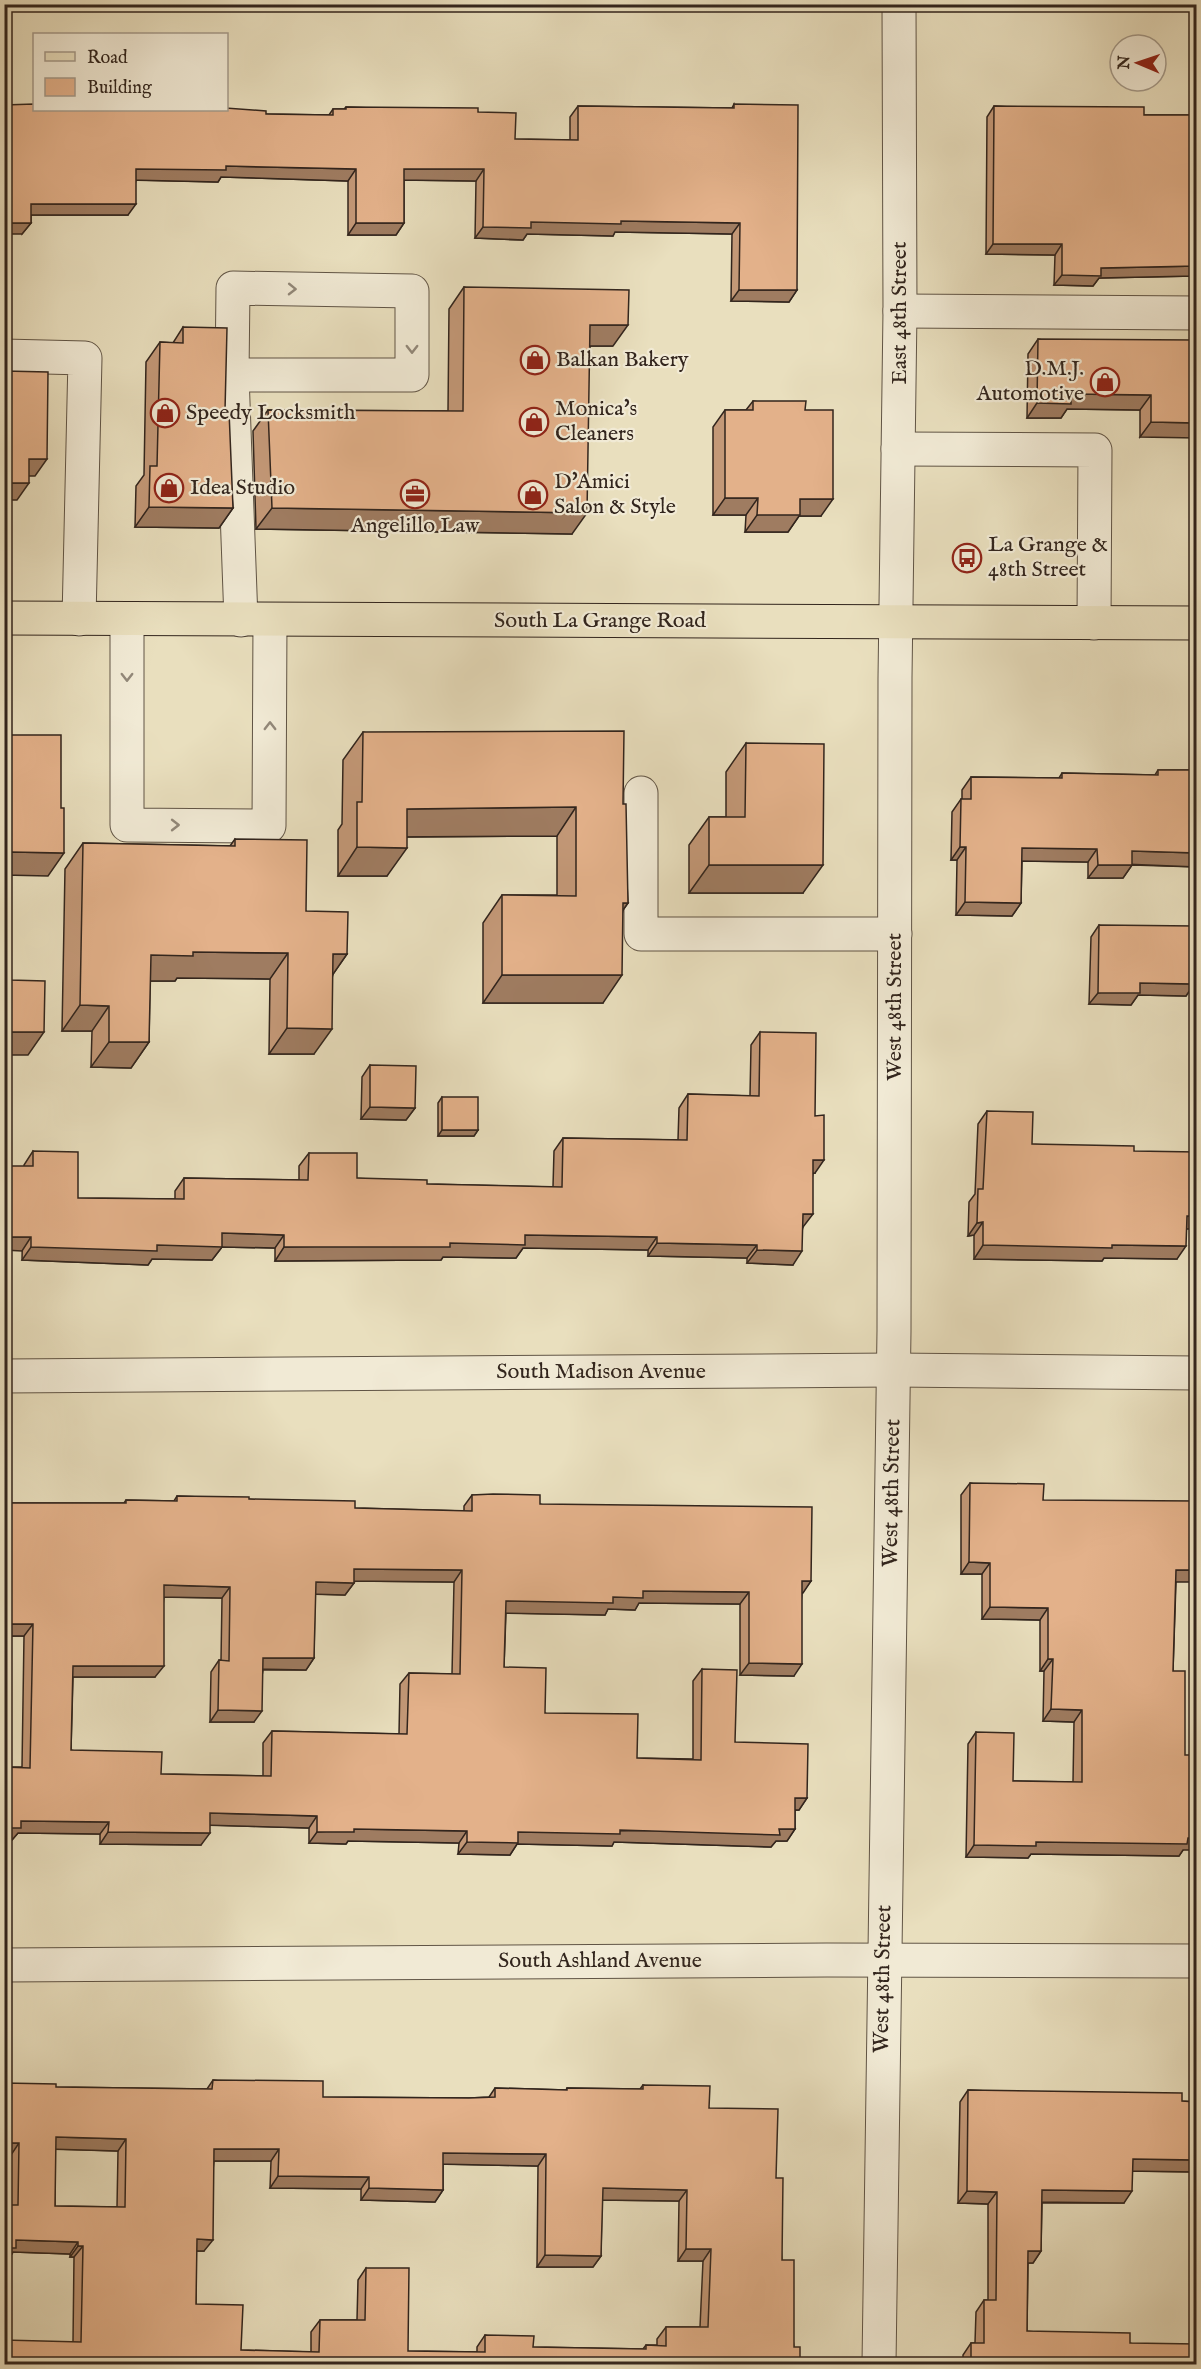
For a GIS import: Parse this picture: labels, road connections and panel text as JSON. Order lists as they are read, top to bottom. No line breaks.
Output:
{"streets":{"main road":["South La Grange Road"],"street":["East 48th Street","West 48th Street","South Madison Avenue","South Ashland Avenue"]},"crossings":[["East 48th Street","South La Grange Road"],["East 48th Street","West 48th Street"],["South La Grange Road","West 48th Street"],["West 48th Street","South Madison Avenue"],["West 48th Street","South Ashland Avenue"]],"places":{"shop":["Balkan Bakery","D.M.J. Automotive","Speedy Locksmith","Monica's Cleaners","Idea Studio","D'Amici Salon & Style"],"office":["Angelillo Law"],"bus stop":["La Grange & 48th Street"]},"legend":["Road","Building"],"north":"left"}
